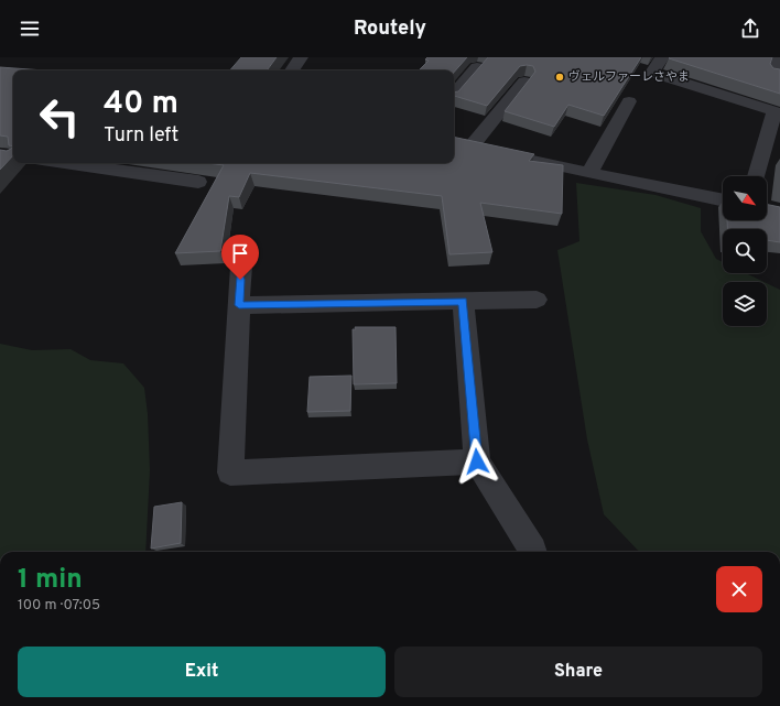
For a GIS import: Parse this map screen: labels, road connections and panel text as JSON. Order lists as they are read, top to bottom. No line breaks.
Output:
{"places":["ヴェルファーレさやま"],"north":"bottom right","page":{"header":"Routely","turn":["40 m","Turn left"],"heading":["1 min","100 m · 07:05"],"buttons":["Exit","Share"]}}
